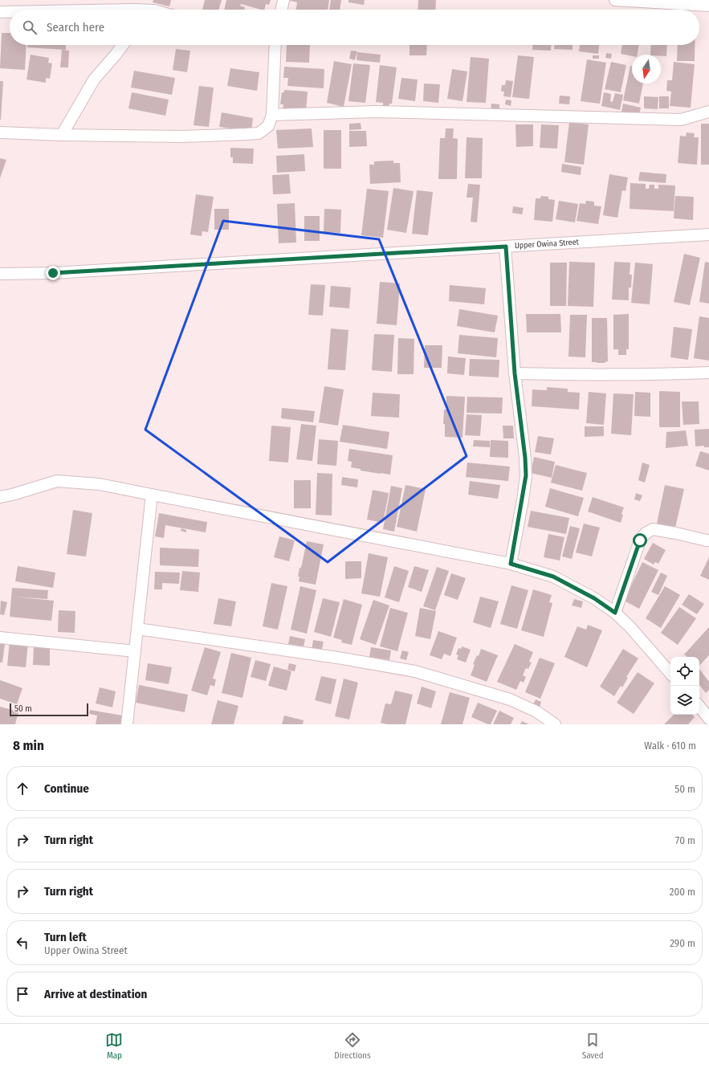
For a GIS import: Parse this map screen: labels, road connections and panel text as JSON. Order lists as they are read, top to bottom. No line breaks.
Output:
{"streets":{"street":["Upper Owina Street"]},"scale_bar":"50 m","north":"bottom","page":{"search":"Search here","scale":"50 m","heading":["8 min","Walk · 610 m"],"list":[["Continue","50 m"],["Turn right","70 m"],["Turn right","200 m"],["Turn left","Upper Owina Street","290 m"],"Arrive at destination"],"nav":["Map","Directions","Saved"]}}
